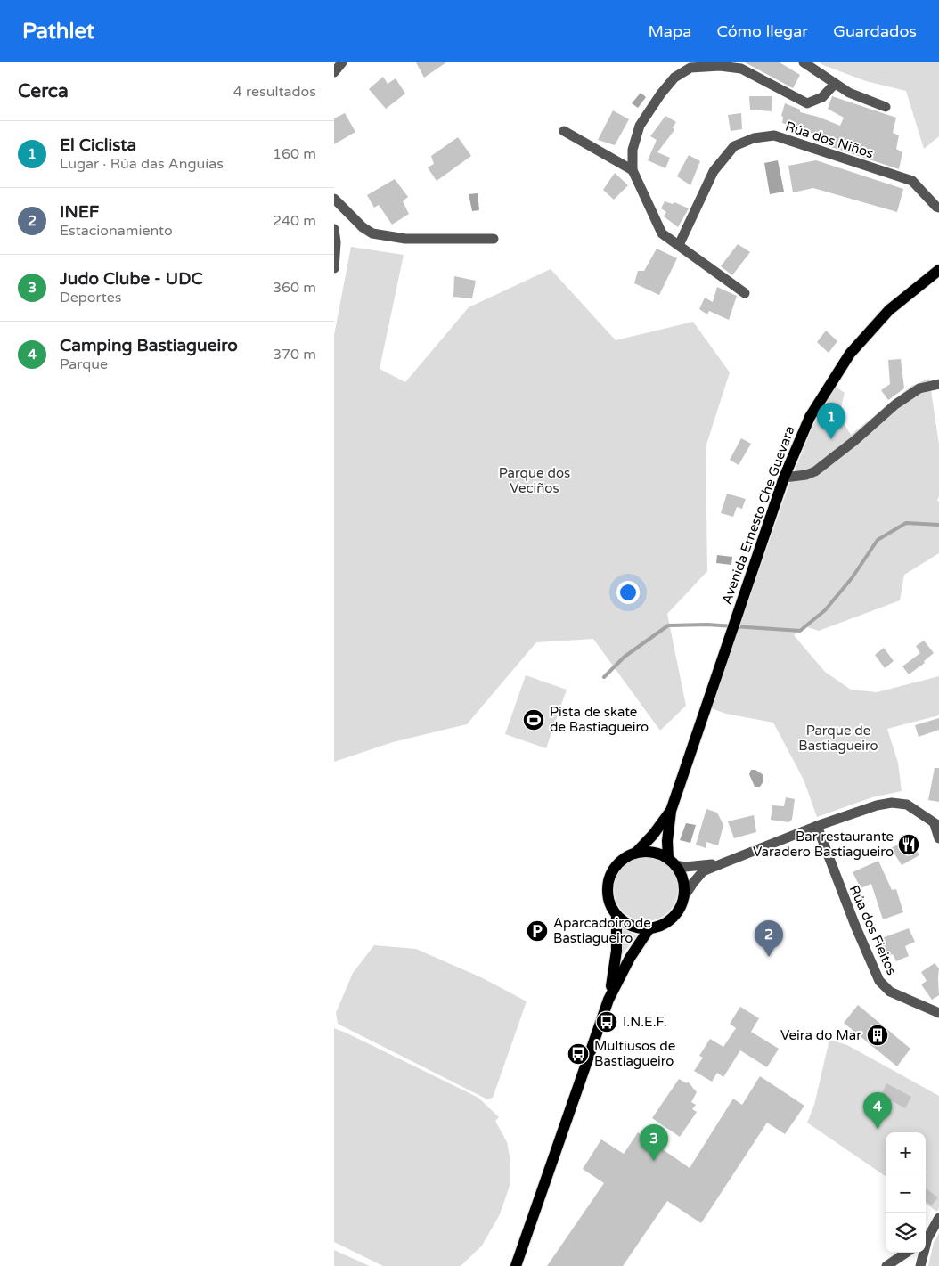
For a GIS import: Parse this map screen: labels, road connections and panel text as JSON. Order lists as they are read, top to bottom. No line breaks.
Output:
{"streets":{"main road":["Avenida Ernesto Che Guevara"],"street":["Rúa dos Niños","Rúa dos Fieitos"]},"parks":["Parque dos Veciños","Parque de Bastiagueiro"],"places":{"sports":["Pista de skate de Bastiagueiro"],"restaurant":["Bar restaurante Varadero Bastiagueiro"],"parking":["Aparcadoiro de Bastiagueiro"],"bus stop":["I.N.E.F.","Multiusos de Bastiagueiro"],"building":["Veira do Mar"]},"page":{"header":"Pathlet","nav":["Mapa","Cómo llegar","Guardados"],"heading":["Cerca","4 resultados"],"list":[{"mark":"1","name":"El Ciclista","note":"Lugar · Rúa das Anguías","value":"160 m"},{"mark":"2","name":"INEF","note":"Estacionamiento","value":"240 m"},{"mark":"3","name":"Judo Clube - UDC","note":"Deportes","value":"360 m"},{"mark":"4","name":"Camping Bastiagueiro","note":"Parque","value":"370 m"}],"pins":["1","2","4","3"],"map_buttons":["+","−"]}}
